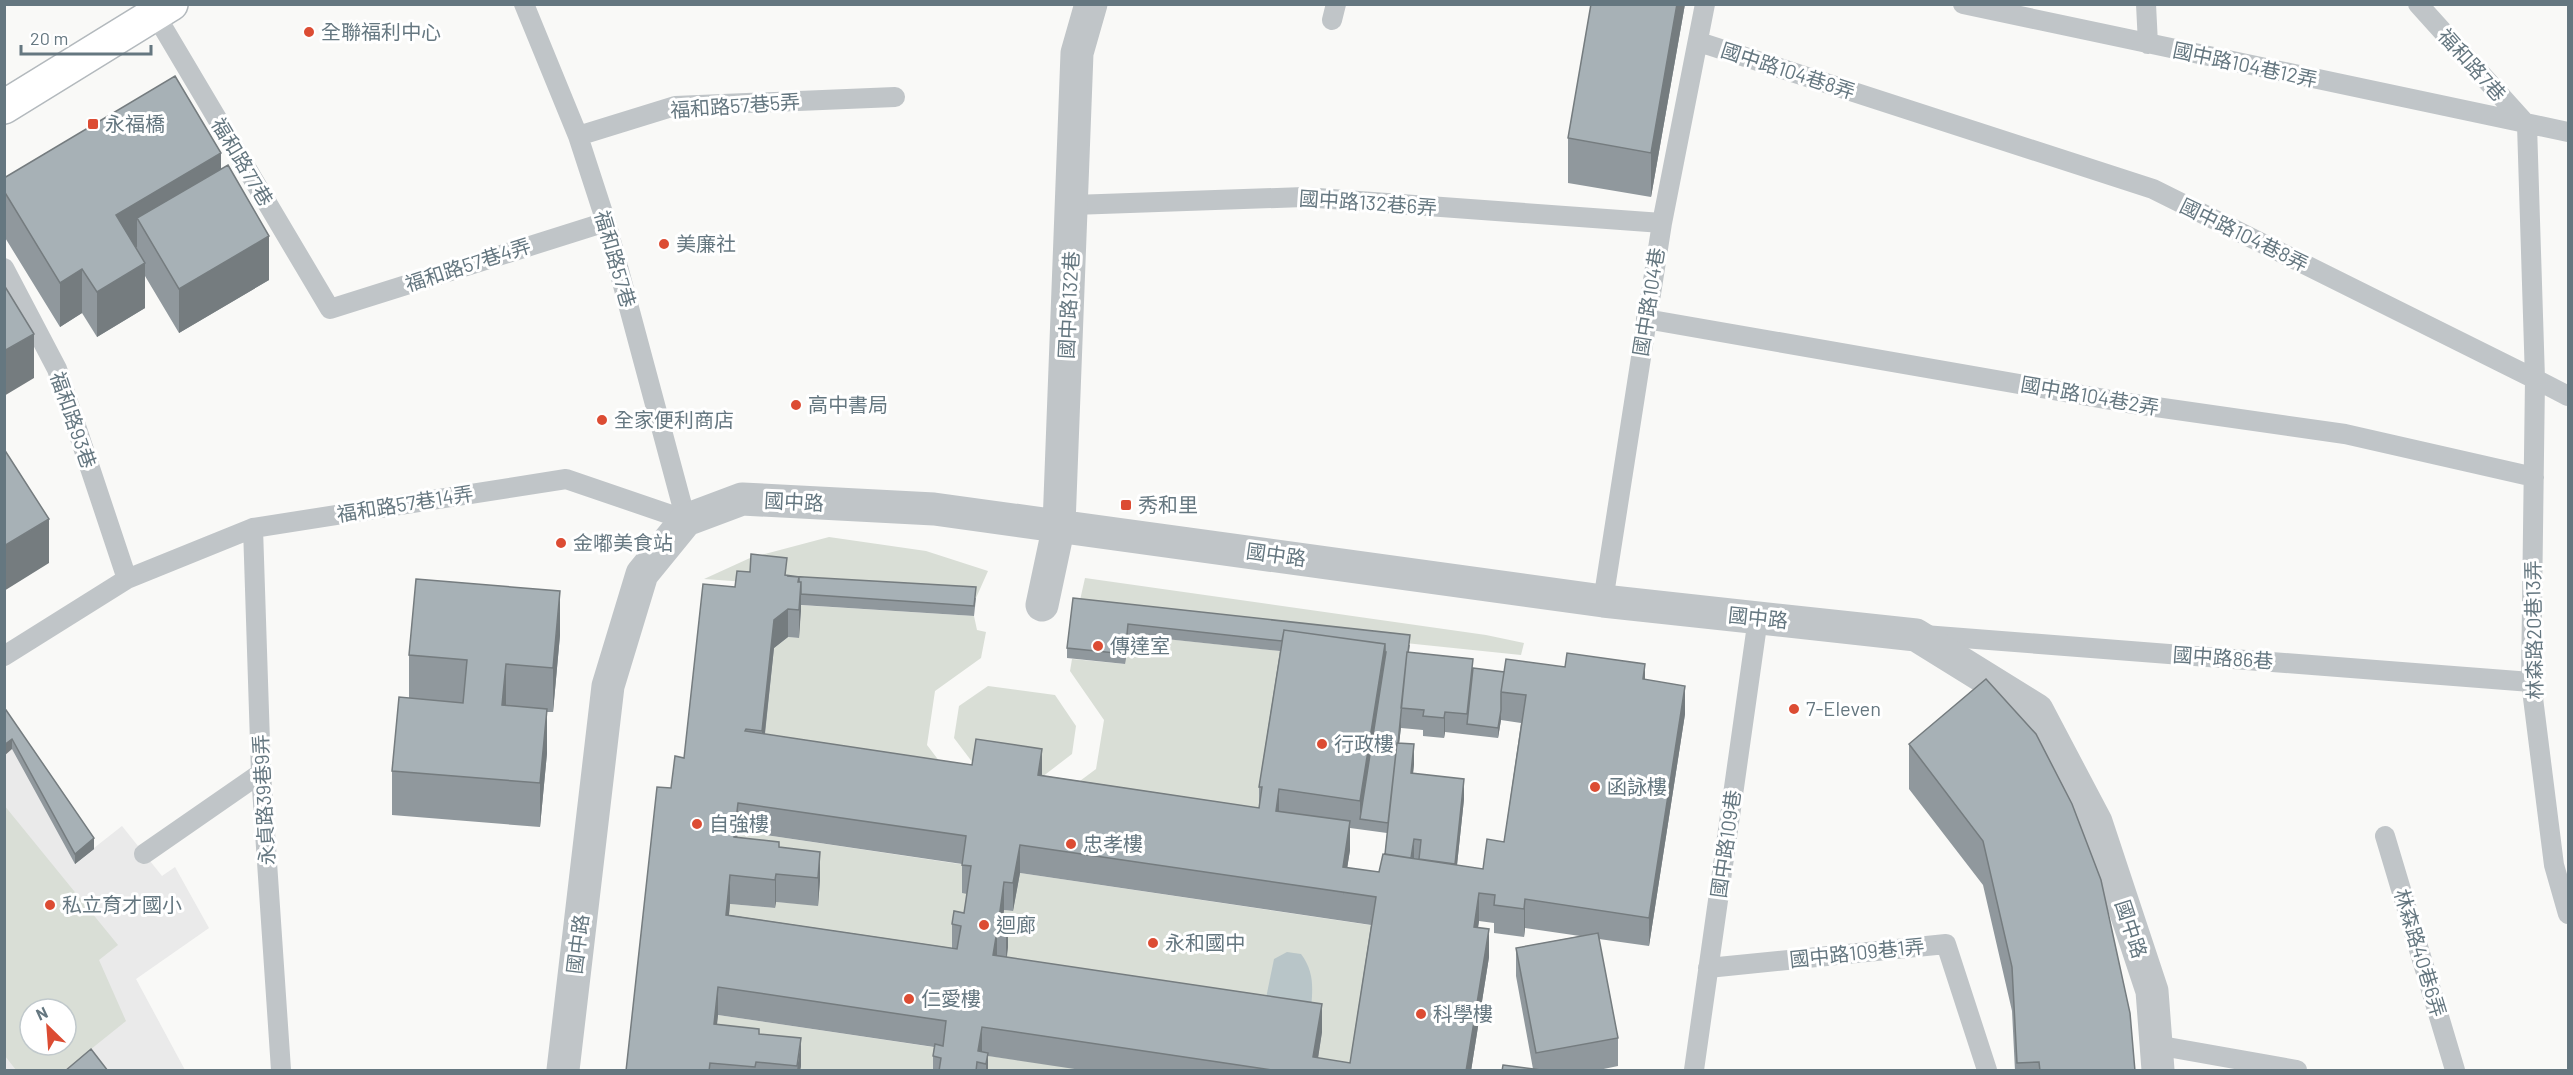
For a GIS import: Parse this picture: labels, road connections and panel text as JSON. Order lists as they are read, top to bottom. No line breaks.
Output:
{"streets":{"street":["國中路132巷","國中路"],"lane":["國中路104巷12弄","福和路7巷","國中路104巷8弄","福和路57巷5弄","福和路77巷","國中路132巷6弄","福和路57巷","福和路57巷4弄","國中路104巷","國中路104巷2弄","福和路93巷","福和路57巷14弄","林森路20巷13弄","國中路86巷","永貞路39巷9弄","國中路109巷","國中路109巷1弄","林森路40巷6弄"]},"crossings":[["國中路104巷12弄","福和路7巷"],["國中路104巷8弄","國中路104巷"],["國中路104巷8弄","林森路20巷13弄"],["福和路57巷5弄","福和路57巷"],["福和路77巷","福和路57巷4弄"],["國中路132巷6弄","國中路104巷"],["國中路132巷6弄","國中路132巷"],["福和路57巷","福和路57巷4弄"],["福和路57巷","國中路"],["福和路57巷","福和路57巷14弄"],["國中路104巷","國中路104巷2弄"],["國中路104巷","國中路"],["國中路132巷","國中路"],["國中路104巷2弄","林森路20巷13弄"],["福和路93巷","福和路57巷14弄"],["國中路","福和路57巷14弄"],["國中路","國中路86巷"],["國中路","國中路109巷"],["福和路57巷14弄","永貞路39巷9弄"],["林森路20巷13弄","國中路86巷"],["國中路109巷","國中路109巷1弄"]],"places":{"other":["全聯福利中心","美廉社","高中書局","全家便利商店","金嘟美食站","傳達室","7-Eleven","行政樓","函詠樓","自強樓","忠孝樓","私立育才國小","迴廊","永和國中","仁愛樓","科學樓"],"transit":["永福橋","秀和里"]},"scale_bar":"20 m","north":"top left"}
